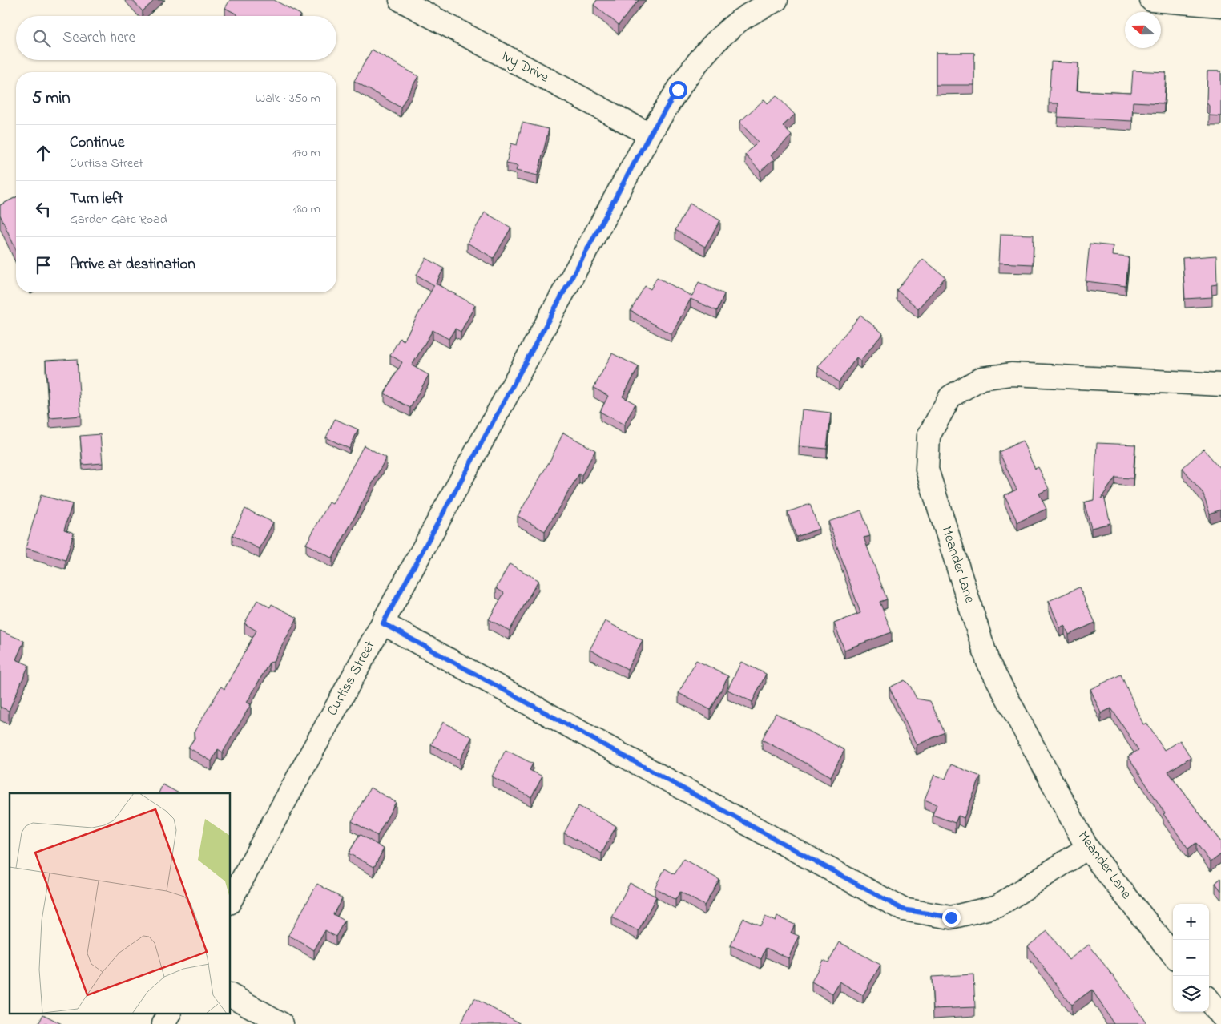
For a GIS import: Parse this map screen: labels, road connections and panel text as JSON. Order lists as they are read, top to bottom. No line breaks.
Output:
{"streets":{"street":["Ivy Drive","Meander Lane","Curtiss Street"]},"crossings":[["Ivy Drive","Curtiss Street"]],"north":"left","page":{"search":"Search here","heading":["5 min","Walk · 350 m"],"list":[["Continue","Curtiss Street","170 m"],["Turn left","Garden Gate Road","180 m"],"Arrive at destination"],"map_buttons":["+","−"]}}
